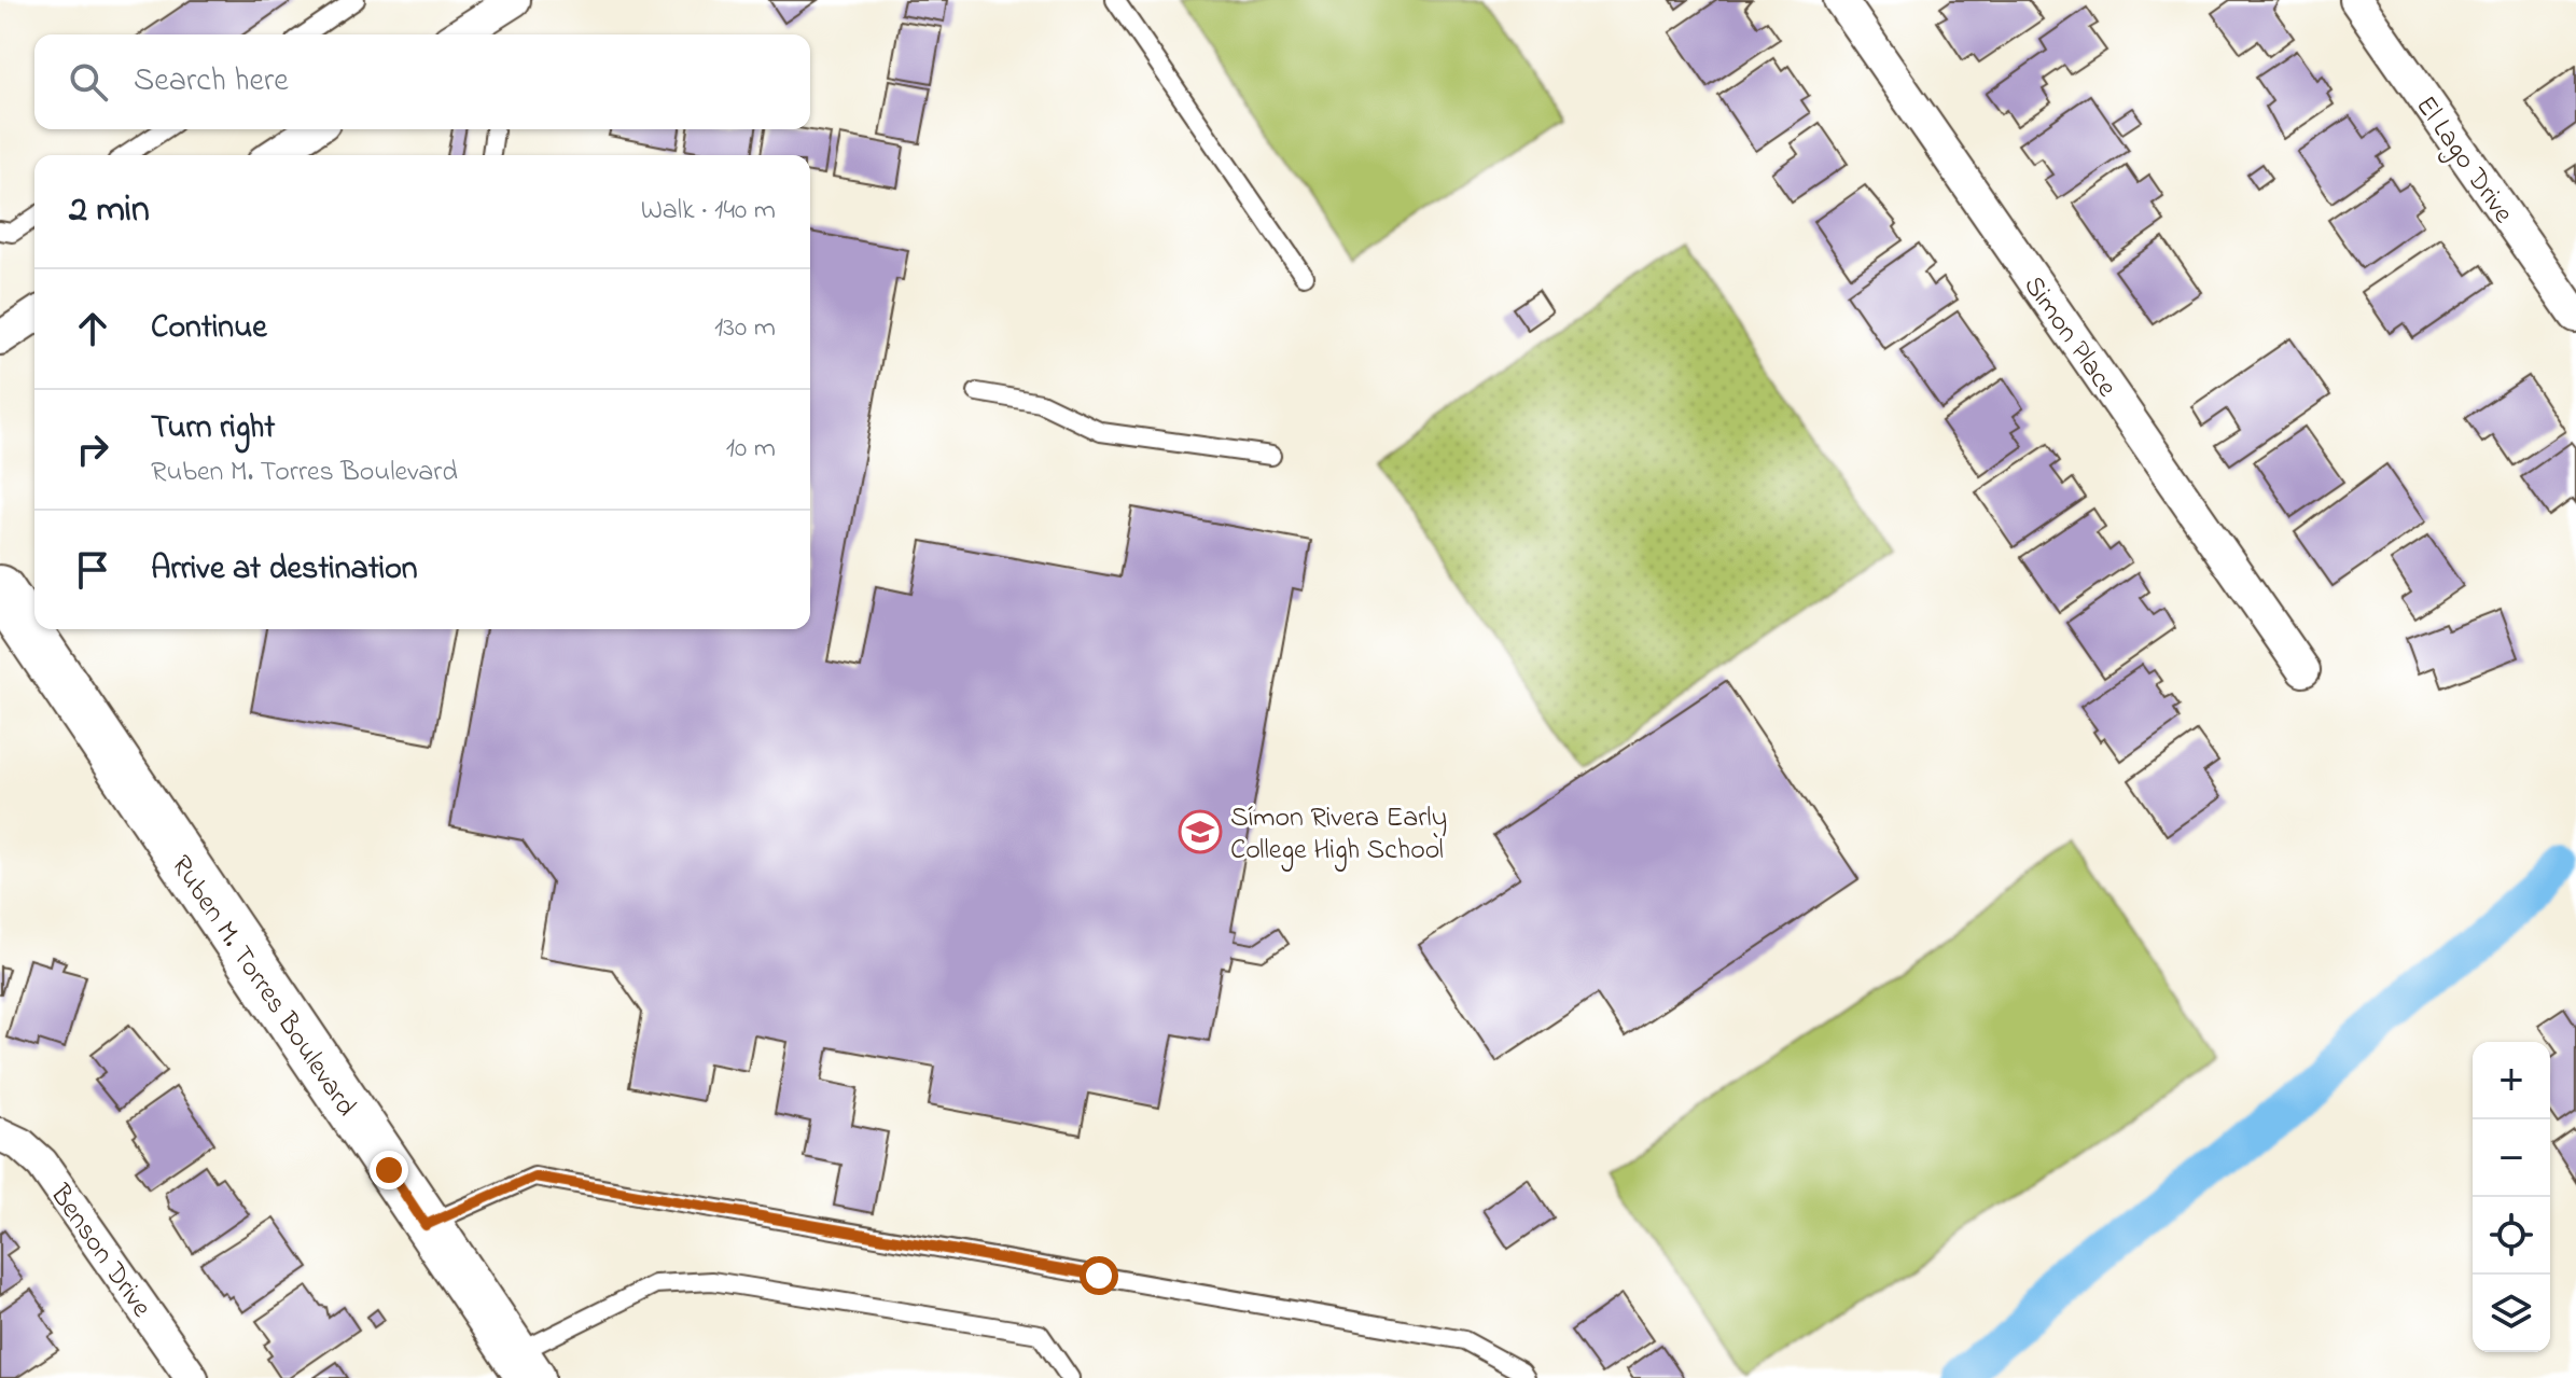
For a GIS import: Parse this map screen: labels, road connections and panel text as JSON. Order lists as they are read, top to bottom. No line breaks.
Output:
{"streets":{"main road":["Ruben M. Torres Boulevard"],"street":["El Lago Drive","Simon Place","Benson Drive"]},"places":{"school or university":["Símon Rivera Early College High School"]},"page":{"search":"Search here","heading":["2 min","Walk · 140 m"],"list":[["Continue","130 m"],["Turn right","Ruben M. Torres Boulevard","10 m"],"Arrive at destination"],"map_buttons":["+","−"]}}
